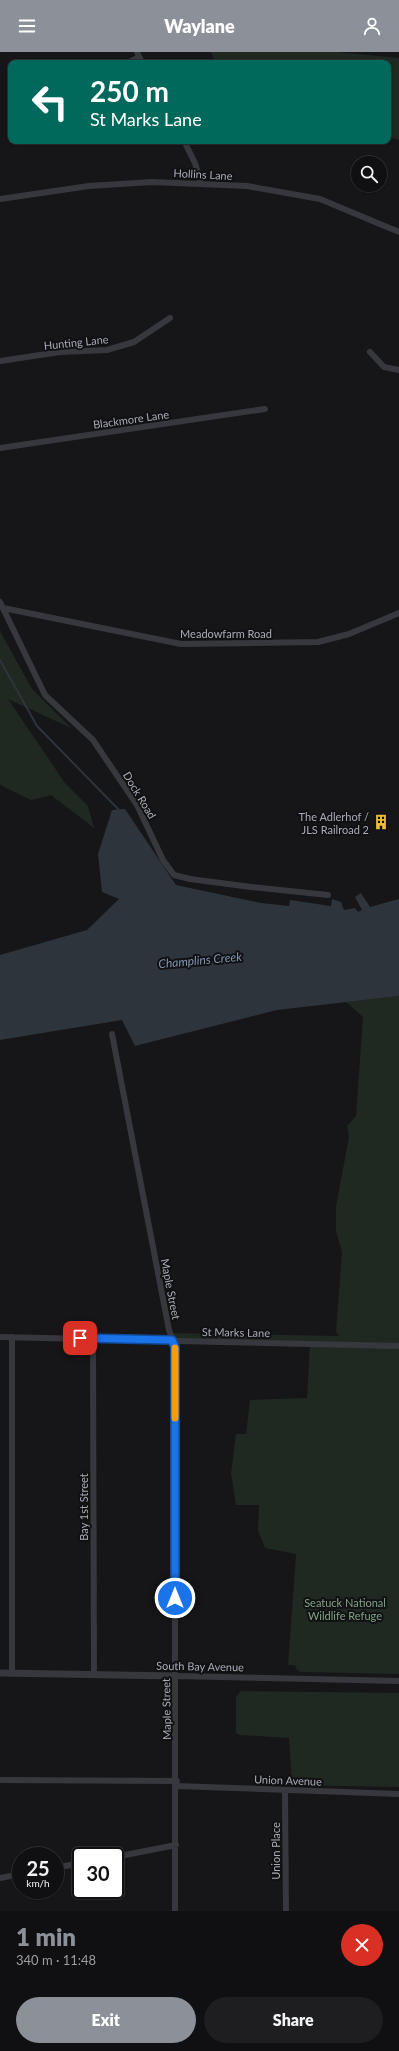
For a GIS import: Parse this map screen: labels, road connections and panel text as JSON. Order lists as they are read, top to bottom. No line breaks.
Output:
{"streets":{"street":["Hollins Lane","Hunting Lane","Blackmore Lane","Meadowfarm Road","Dock Road","Maple Street","St Marks Lane","Bay 1st Street","South Bay Avenue","Union Avenue","Union Place"]},"crossings":[["Meadowfarm Road","Dock Road"],["Maple Street","St Marks Lane"],["Maple Street","South Bay Avenue"],["Maple Street","Union Avenue"],["St Marks Lane","Bay 1st Street"],["Bay 1st Street","South Bay Avenue"],["Union Avenue","Union Place"]],"water":["Champlins Creek"],"parks":["Seatuck National Wildlife Refuge"],"places":{"building":["The Adlerhof / JLS Railroad 2"]},"page":{"header":"Waylane","turn":["250 m","St Marks Lane"],"speed":"25 km/h","limit":"30","heading":["1 min","340 m · 11:48"],"buttons":["Exit","Share"]}}
